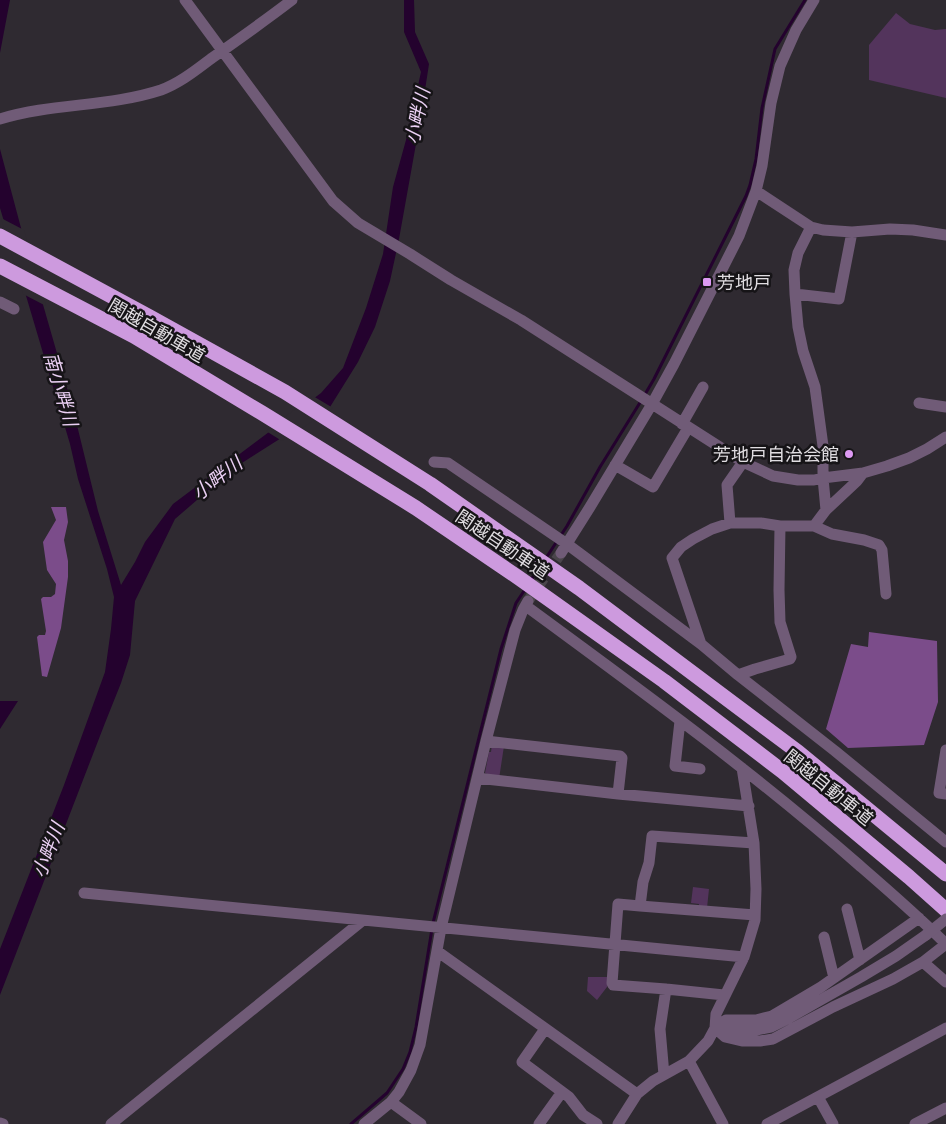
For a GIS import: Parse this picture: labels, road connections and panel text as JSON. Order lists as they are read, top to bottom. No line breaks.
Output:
{"streets":{"highway":["関越自動車道"]},"water":["小畔川","南小畔川"],"places":{"transit":["芳地戸"],"other":["芳地戸自治会館"]}}
